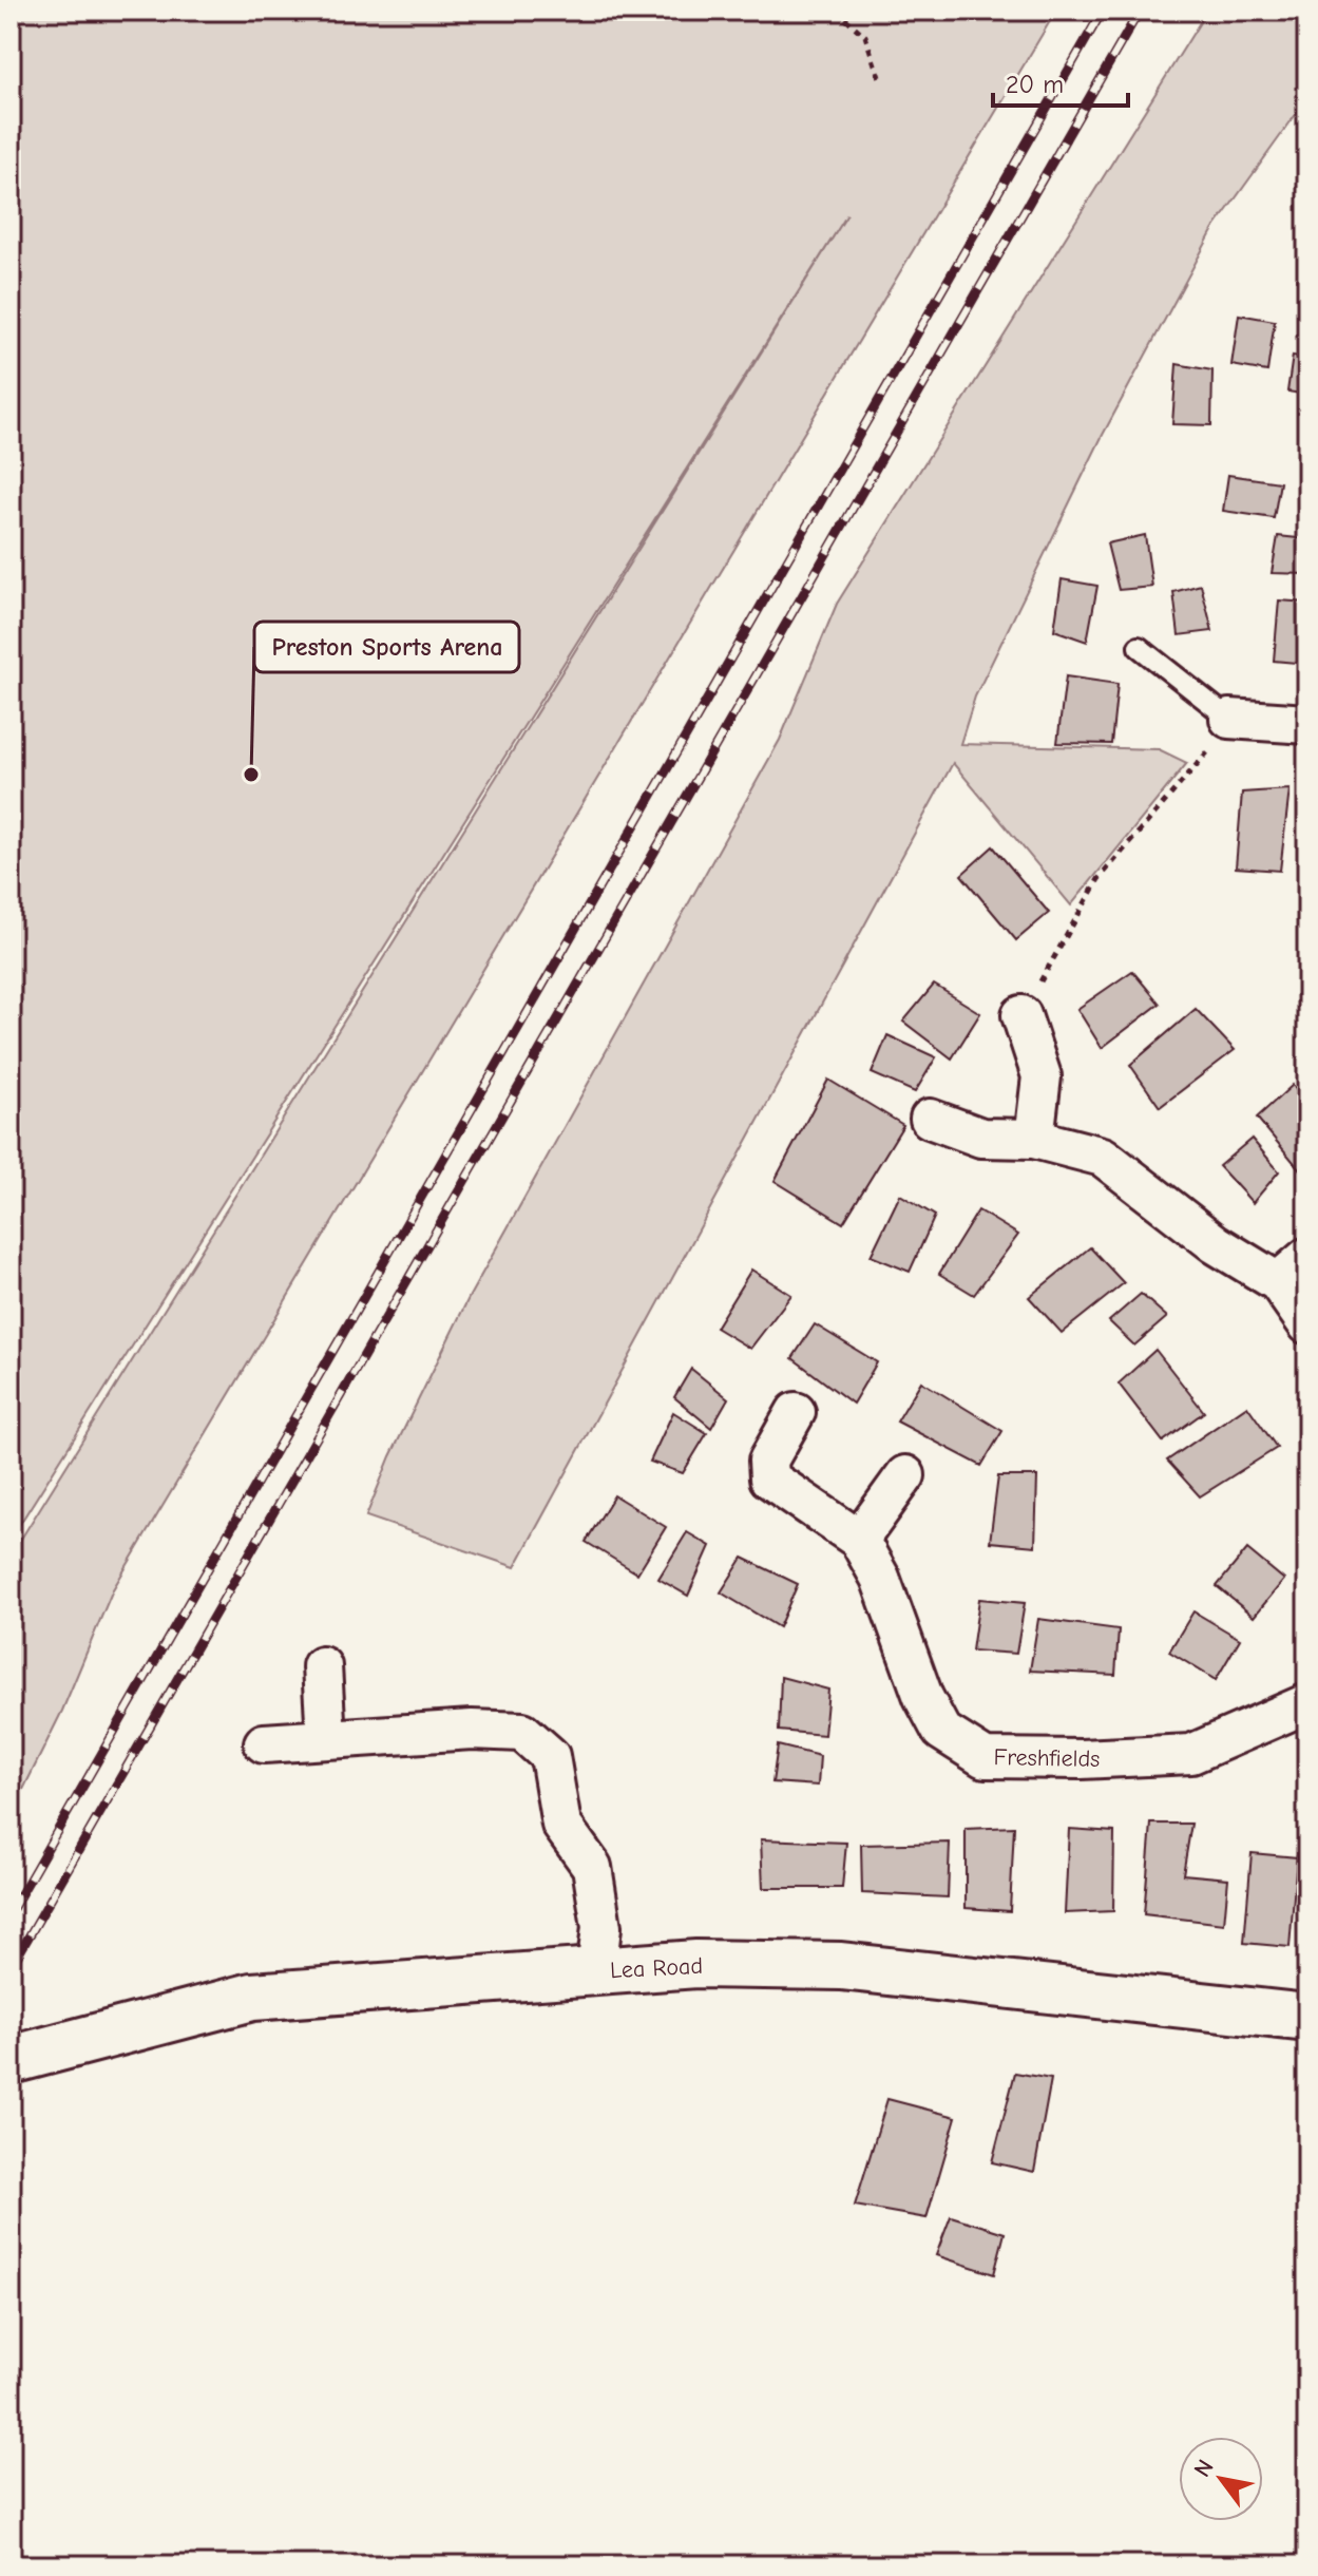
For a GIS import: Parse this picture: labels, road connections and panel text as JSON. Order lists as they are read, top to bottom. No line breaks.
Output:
{"streets":{"street":["Freshfields","Lea Road"]},"places":["Preston Sports Arena"],"scale_bar":"20 m","north":"top left"}
